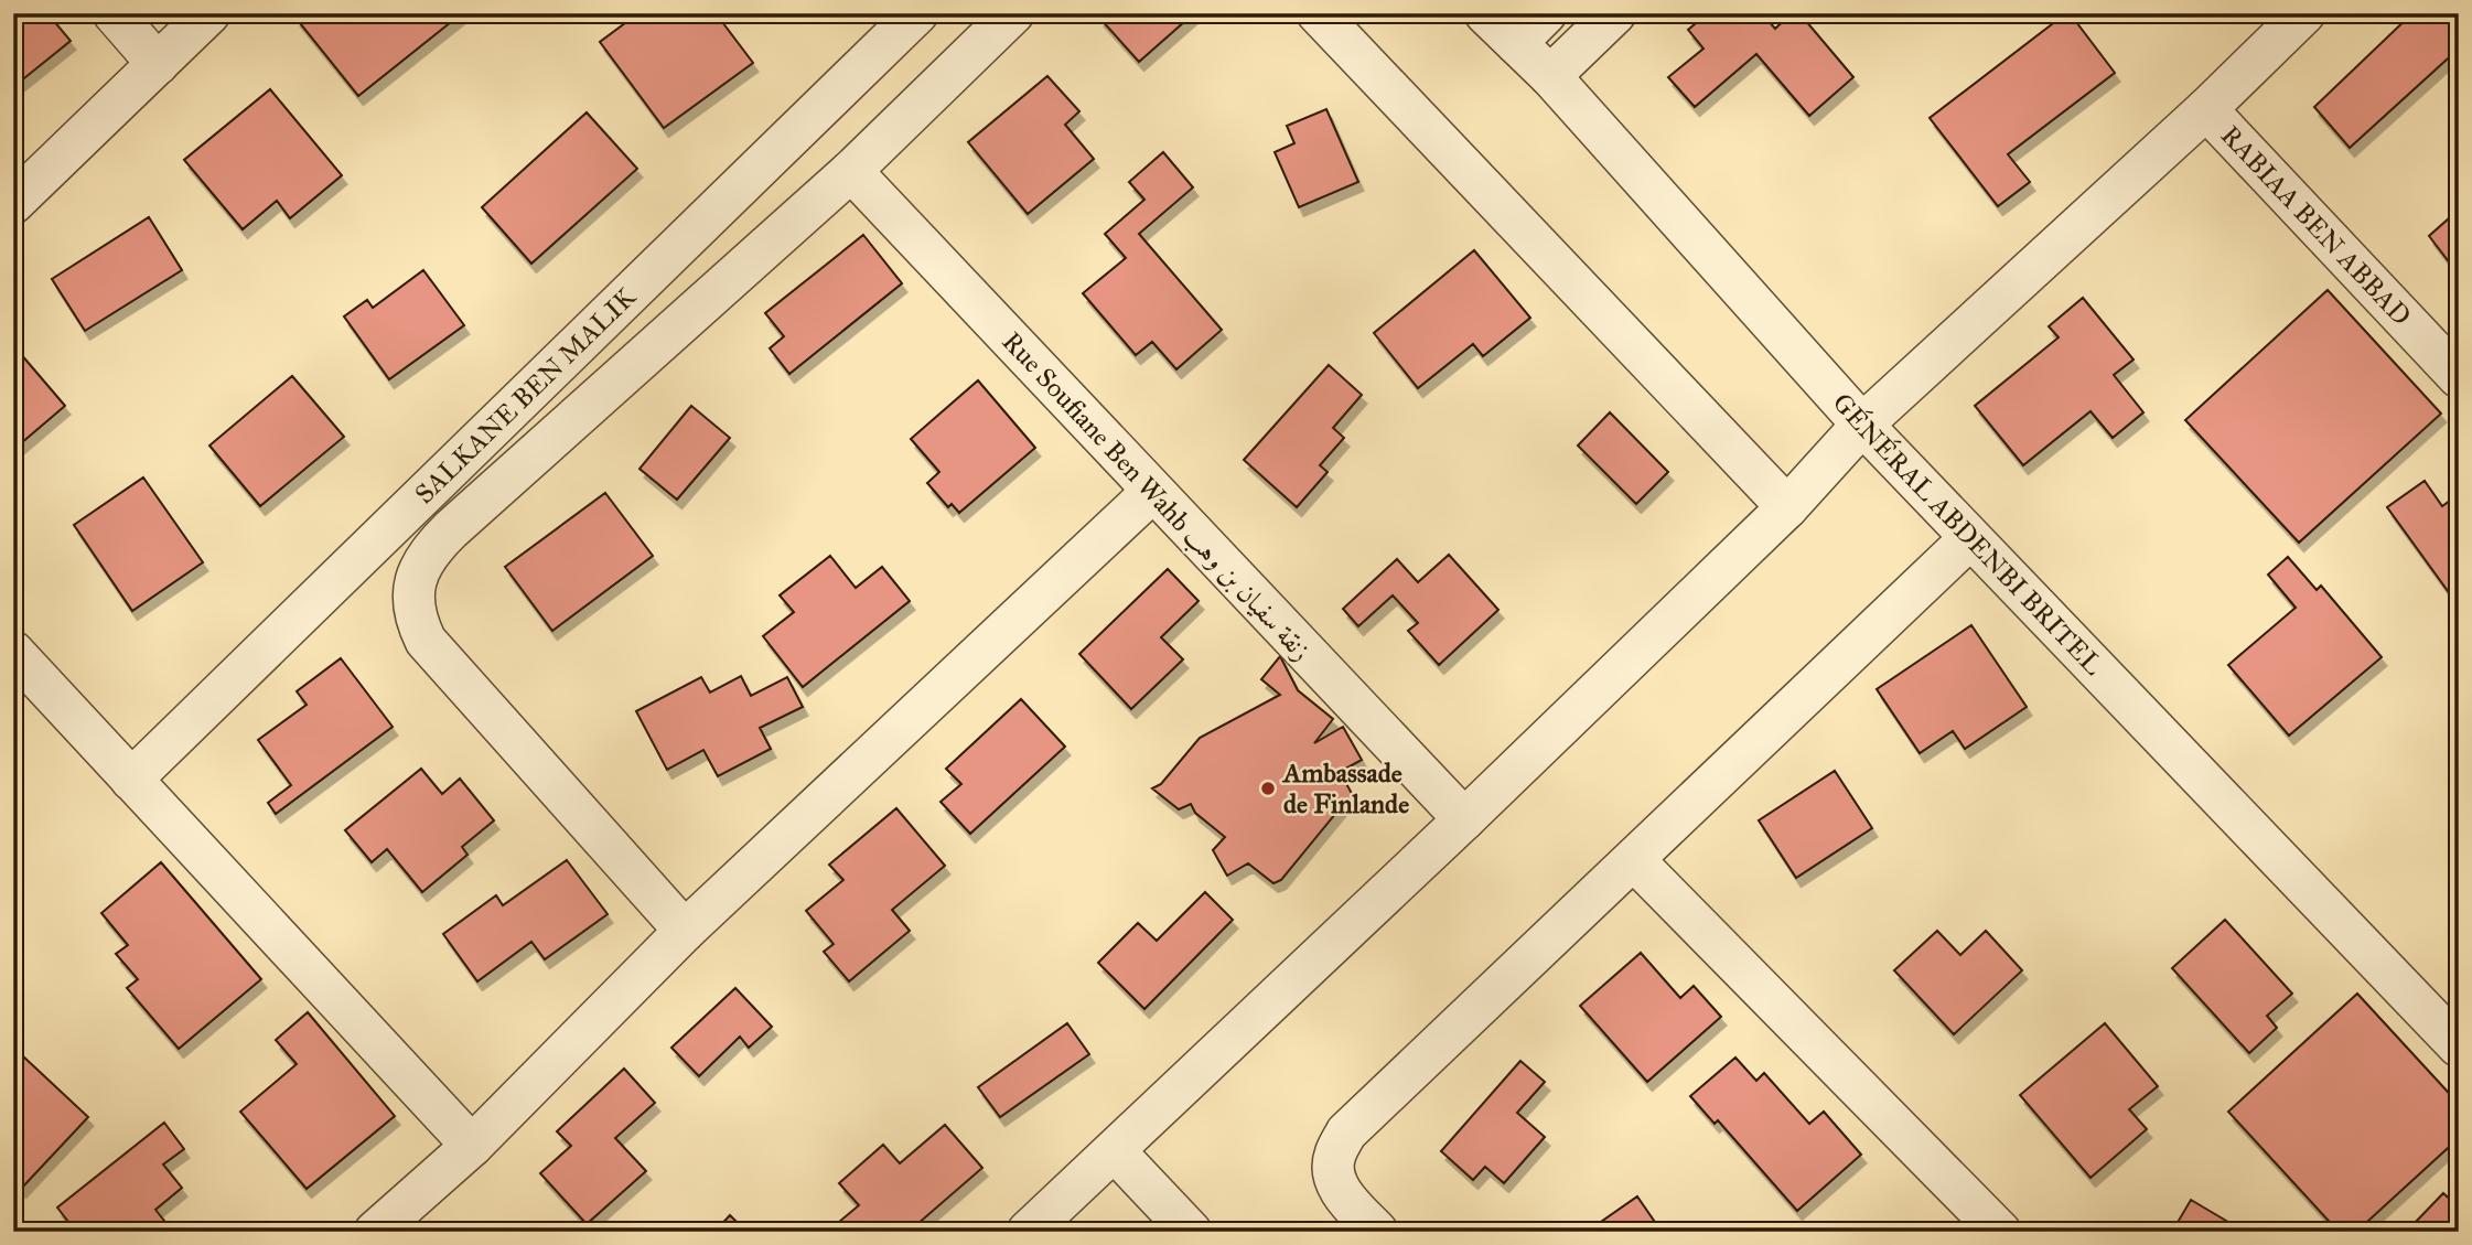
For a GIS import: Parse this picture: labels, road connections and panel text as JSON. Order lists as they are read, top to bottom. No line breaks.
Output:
{"streets":{"street":["RABIAA BEN ABBAD","SALKANE BEN MALIK","Rue Soufiane Ben Wahb زنقة سفيان بن وهب","GÉNÉRAL ABDENBI BRITEL"]},"places":["Ambassade de Finlande"]}
